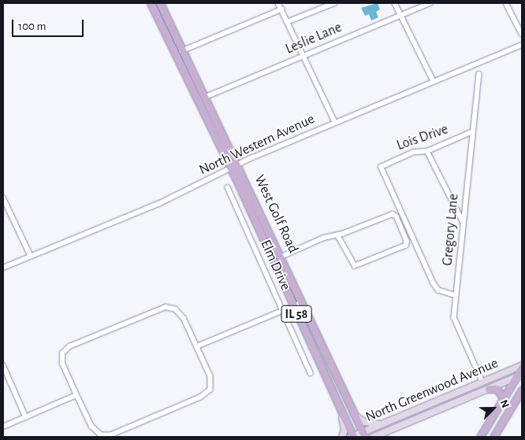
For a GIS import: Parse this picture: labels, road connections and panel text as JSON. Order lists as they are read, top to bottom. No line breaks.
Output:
{"streets":{"main road":["West Golf Road","IL 58","North Greenwood Avenue"],"street":["Leslie Lane","Lois Drive","North Western Avenue","Gregory Lane","Elm Drive"]},"crossings":[["Leslie Lane","West Golf Road"],["Lois Drive","Gregory Lane"],["North Western Avenue","West Golf Road"],["West Golf Road","North Greenwood Avenue"],["Gregory Lane","North Greenwood Avenue"]],"scale_bar":"100 m","north":"top right"}
